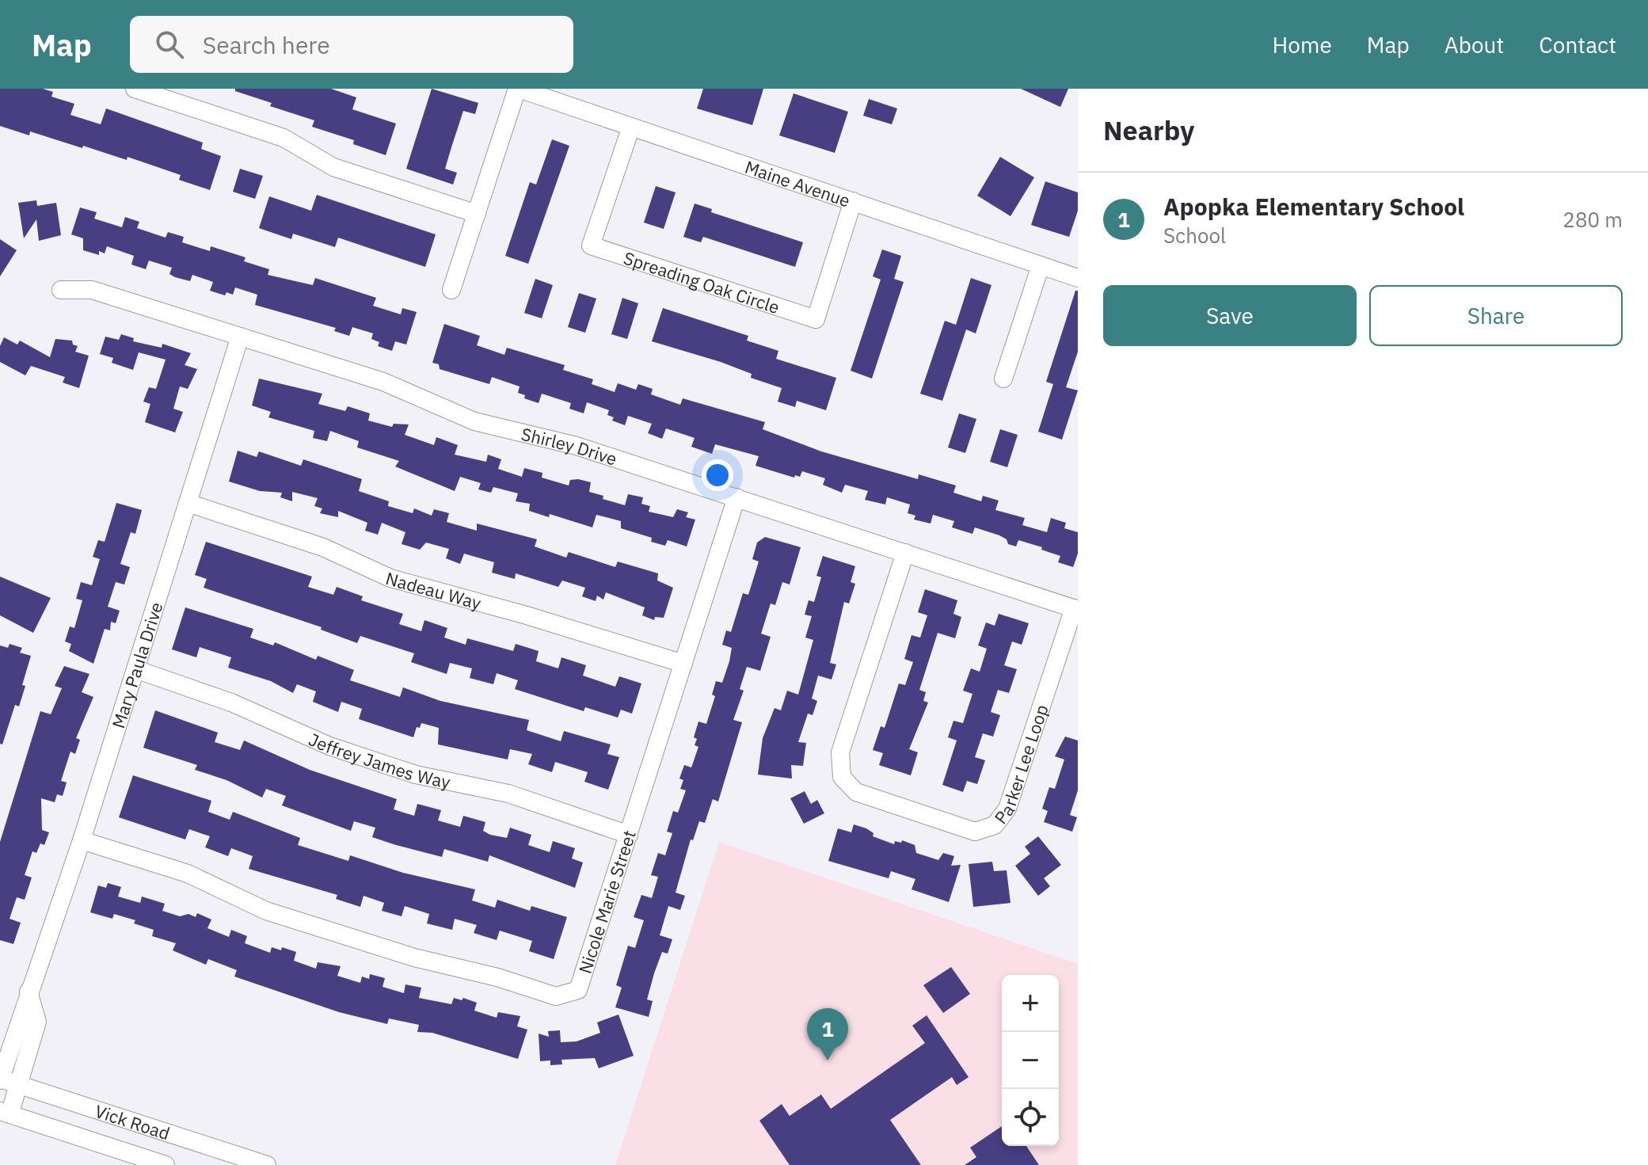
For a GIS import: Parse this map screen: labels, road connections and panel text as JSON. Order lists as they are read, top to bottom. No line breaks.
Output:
{"streets":{"street":["Maine Avenue","Spreading Oak Circle","Shirley Drive","Nadeau Way","Mary Paula Drive","Jeffrey James Way","Parker Lee Loop","Nicole Marie Street","Vick Road"]},"crossings":[["Maine Avenue","Spreading Oak Circle"],["Shirley Drive","Mary Paula Drive"],["Shirley Drive","Parker Lee Loop"],["Shirley Drive","Nicole Marie Street"],["Nadeau Way","Mary Paula Drive"],["Nadeau Way","Nicole Marie Street"],["Mary Paula Drive","Jeffrey James Way"],["Mary Paula Drive","Nicole Marie Street"],["Mary Paula Drive","Vick Road"],["Jeffrey James Way","Nicole Marie Street"]],"page":{"header":"Map","search":"Search here","nav":["Home","Map","About","Contact"],"heading":"Nearby","list":[{"mark":"1","name":"Apopka Elementary School","note":"School","value":"280 m"}],"buttons":["Save","Share"],"map_buttons":["+","−"],"pins":"1"}}
